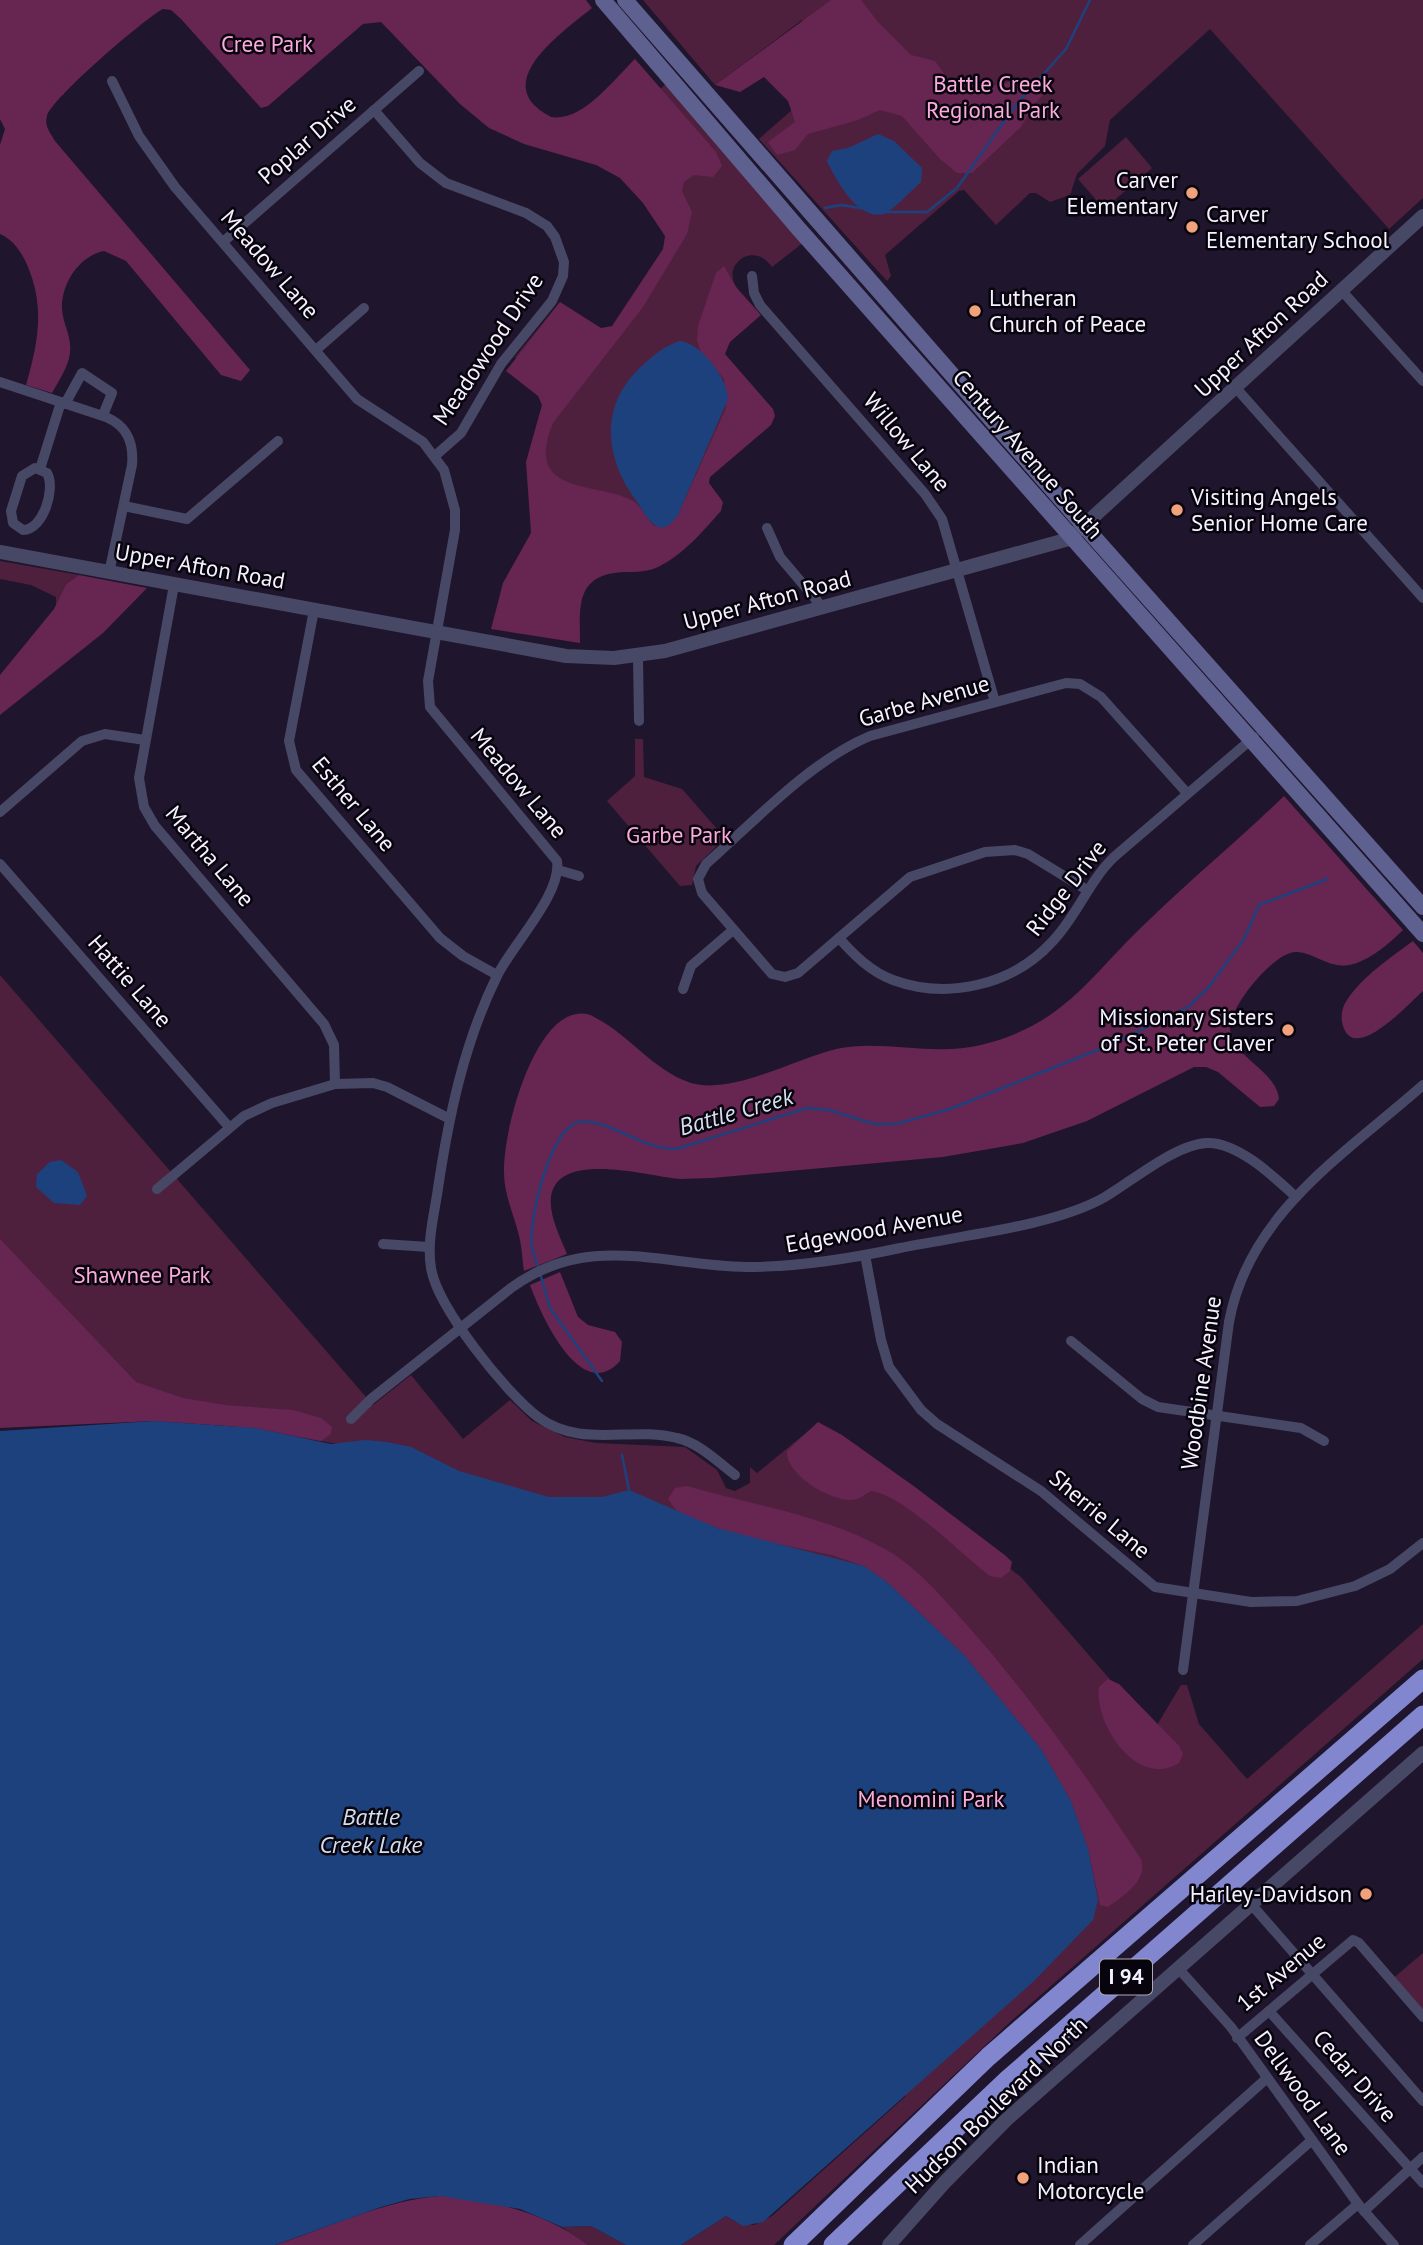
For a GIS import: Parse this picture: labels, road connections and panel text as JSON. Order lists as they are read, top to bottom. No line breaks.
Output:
{"streets":{"highway":["I 94"],"main road":["Century Avenue South"],"street":["Poplar Drive","Meadow Lane","Upper Afton Road","Meadowood Drive","Willow Lane","Garbe Avenue","Esther Lane","Martha Lane","Ridge Drive","Hattie Lane","Edgewood Avenue","Woodbine Avenue","Sherrie Lane","1st Avenue","Cedar Drive","Dellwood Lane","Hudson Boulevard North"]},"crossings":[["Poplar Drive","Meadow Lane"],["Poplar Drive","Meadowood Drive"],["Meadow Lane","Upper Afton Road"],["Meadow Lane","Meadowood Drive"],["Meadow Lane","Esther Lane"],["Meadow Lane","Edgewood Avenue"],["Upper Afton Road","Willow Lane"],["Upper Afton Road","Century Avenue South"],["Upper Afton Road","Esther Lane"],["Upper Afton Road","Martha Lane"],["Willow Lane","Garbe Avenue"],["Century Avenue South","Ridge Drive"],["Garbe Avenue","Ridge Drive"],["Edgewood Avenue","Woodbine Avenue"],["Edgewood Avenue","Sherrie Lane"],["Woodbine Avenue","Sherrie Lane"],["1st Avenue","Cedar Drive"],["1st Avenue","Dellwood Lane"],["Dellwood Lane","Hudson Boulevard North"]],"water":["Battle Creek","Battle Creek Lake"],"parks":["Cree Park","Battle Creek Regional Park","Garbe Park","Shawnee Park","Menomini Park"],"places":["Carver Elementary","Carver Elementary School","Lutheran Church of Peace","Visiting Angels Senior Home Care","Missionary Sisters of St. Peter Claver","Harley-Davidson","Indian Motorcycle"]}
